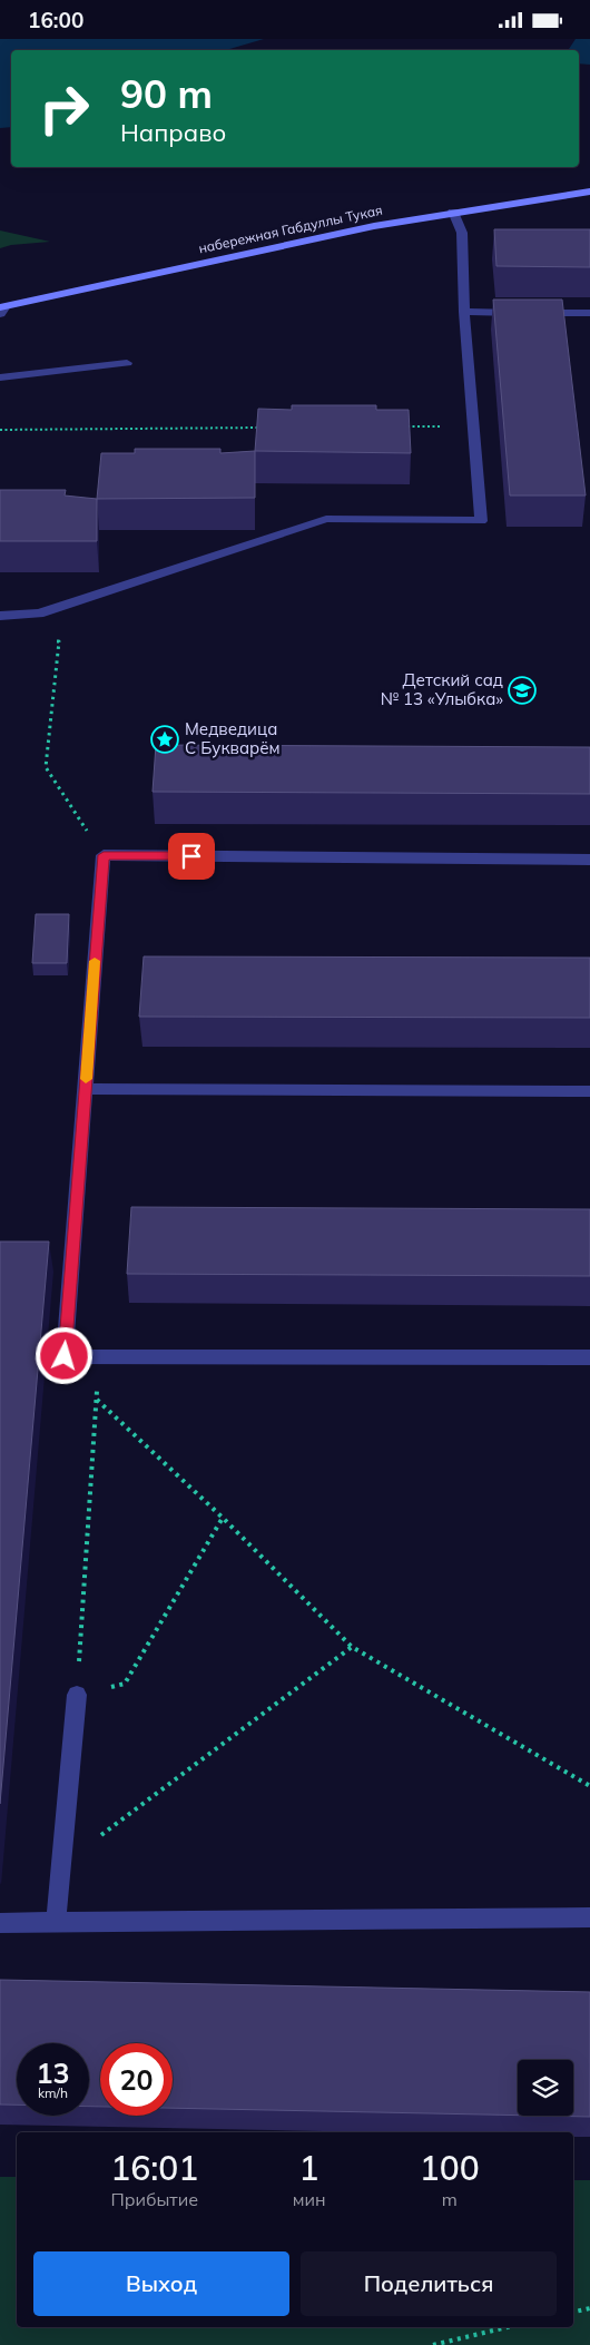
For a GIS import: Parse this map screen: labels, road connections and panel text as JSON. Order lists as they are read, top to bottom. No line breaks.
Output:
{"streets":{"main road":["набережная Габдуллы Тукая"]},"places":{"school or university":["Детский сад № 13 «Улыбка»"],"place":["Медведица С Букварём"]},"page":{"status":"16:00","turn":["90 m","Направо"],"speed":"13 km/h","limit":"20","eta":["16:01","Прибытие","1","мин","100","m"],"buttons":["Выход","Поделиться"]}}
